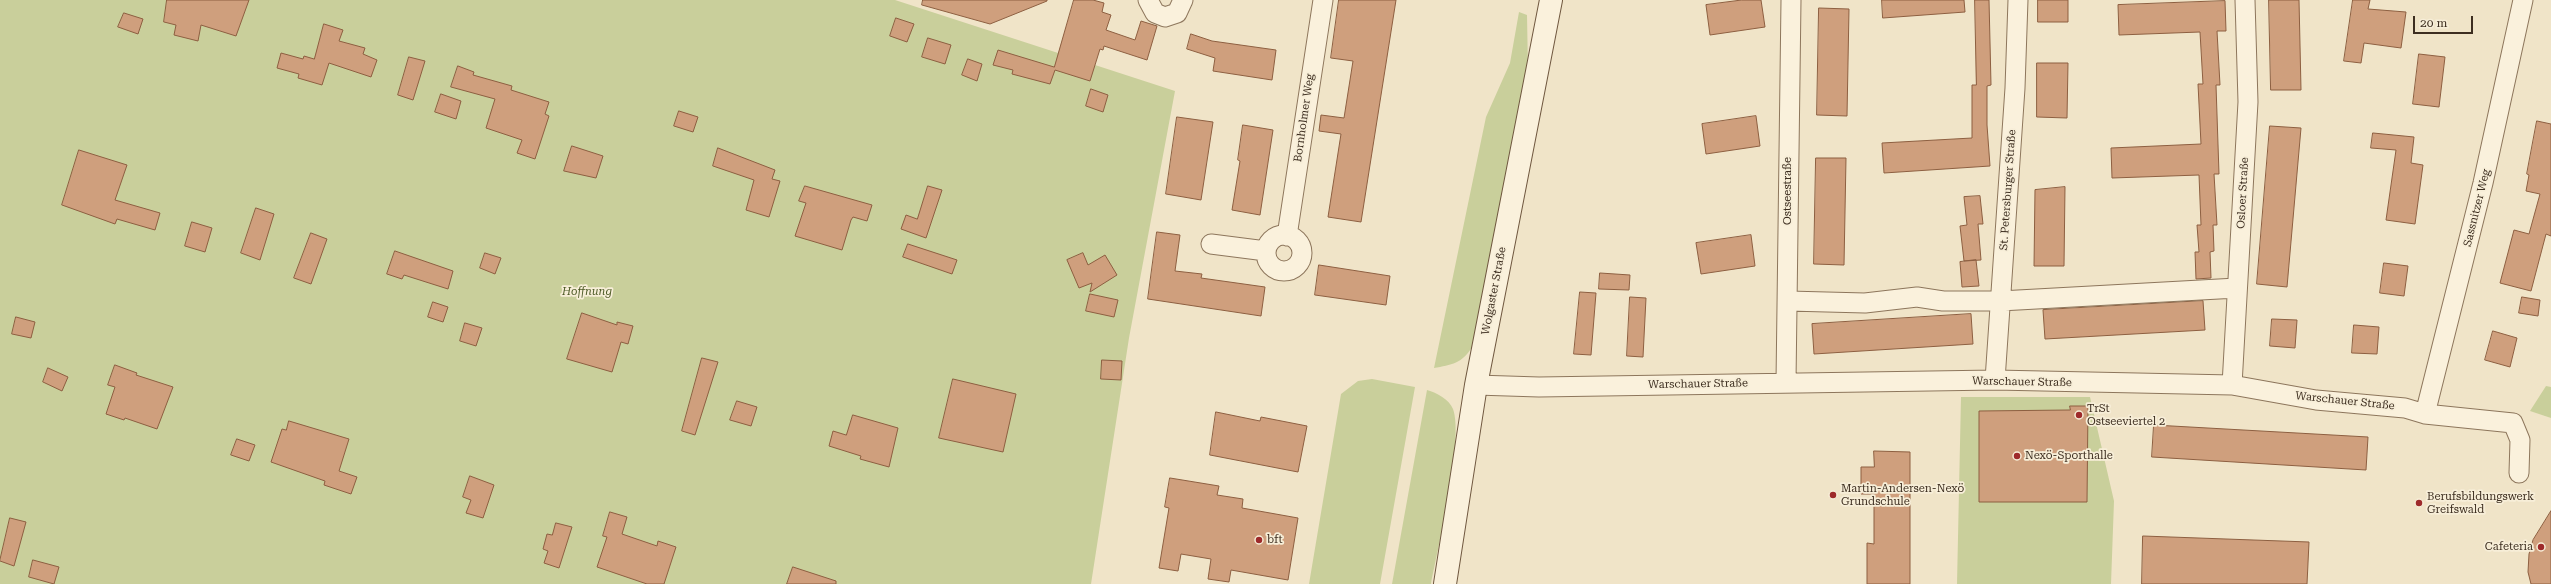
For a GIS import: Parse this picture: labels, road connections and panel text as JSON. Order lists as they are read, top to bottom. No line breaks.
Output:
{"streets":{"main road":["Wolgaster Straße"],"street":["Bornholmer Weg","St. Petersburger Straße","Ostseestraße","Osloer Straße","Sassnitzer Weg","Warschauer Straße"]},"crossings":[["St. Petersburger Straße","Warschauer Straße"],["Ostseestraße","Warschauer Straße"],["Osloer Straße","Warschauer Straße"],["Sassnitzer Weg","Warschauer Straße"],["Wolgaster Straße","Warschauer Straße"]],"parks":["Hoffnung"],"places":["TrSt Ostseeviertel 2","Nexö-Sporthalle","Martin-Andersen-Nexö Grundschule","Berufsbildungswerk Greifswald","bft","Cafeteria"],"scale_bar":"20 m"}
